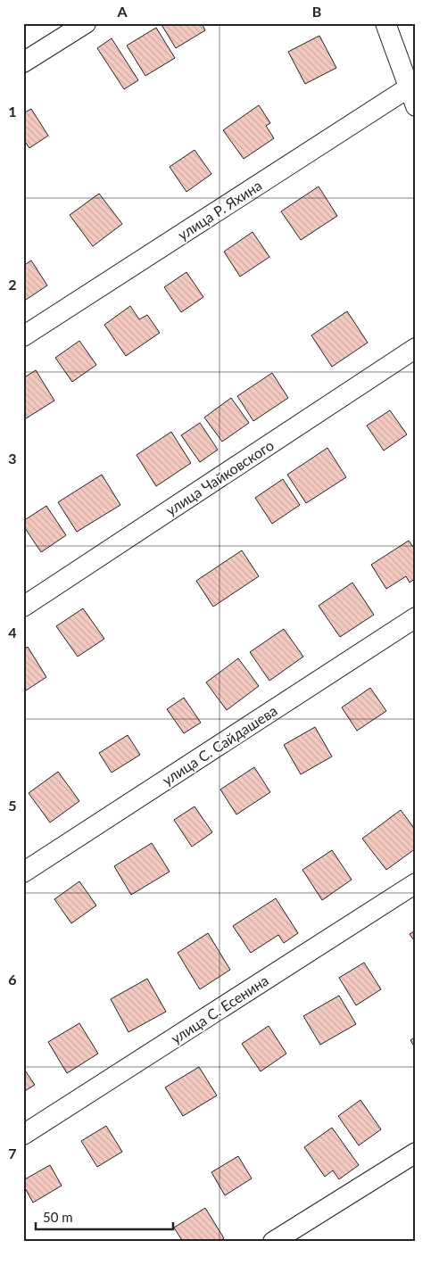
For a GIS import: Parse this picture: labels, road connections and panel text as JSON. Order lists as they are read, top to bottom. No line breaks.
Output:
{"streets":{"street":["улица Р. Яхина","улица Чайковского","улица С. Сайдашева","улица С. Есенина"]},"scale_bar":"50 m","grid":{"columns":["A","B"],"rows":["1","2","3","4","5","6","7"]}}
